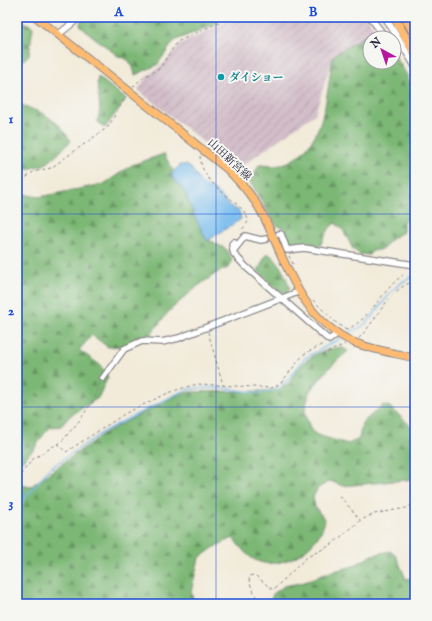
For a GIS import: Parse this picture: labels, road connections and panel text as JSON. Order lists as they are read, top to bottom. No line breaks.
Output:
{"streets":{"main road":["山田新宮線"]},"places":["ダイショー"],"north":"top left","grid":{"columns":["A","B"],"rows":["1","2","3"]}}
